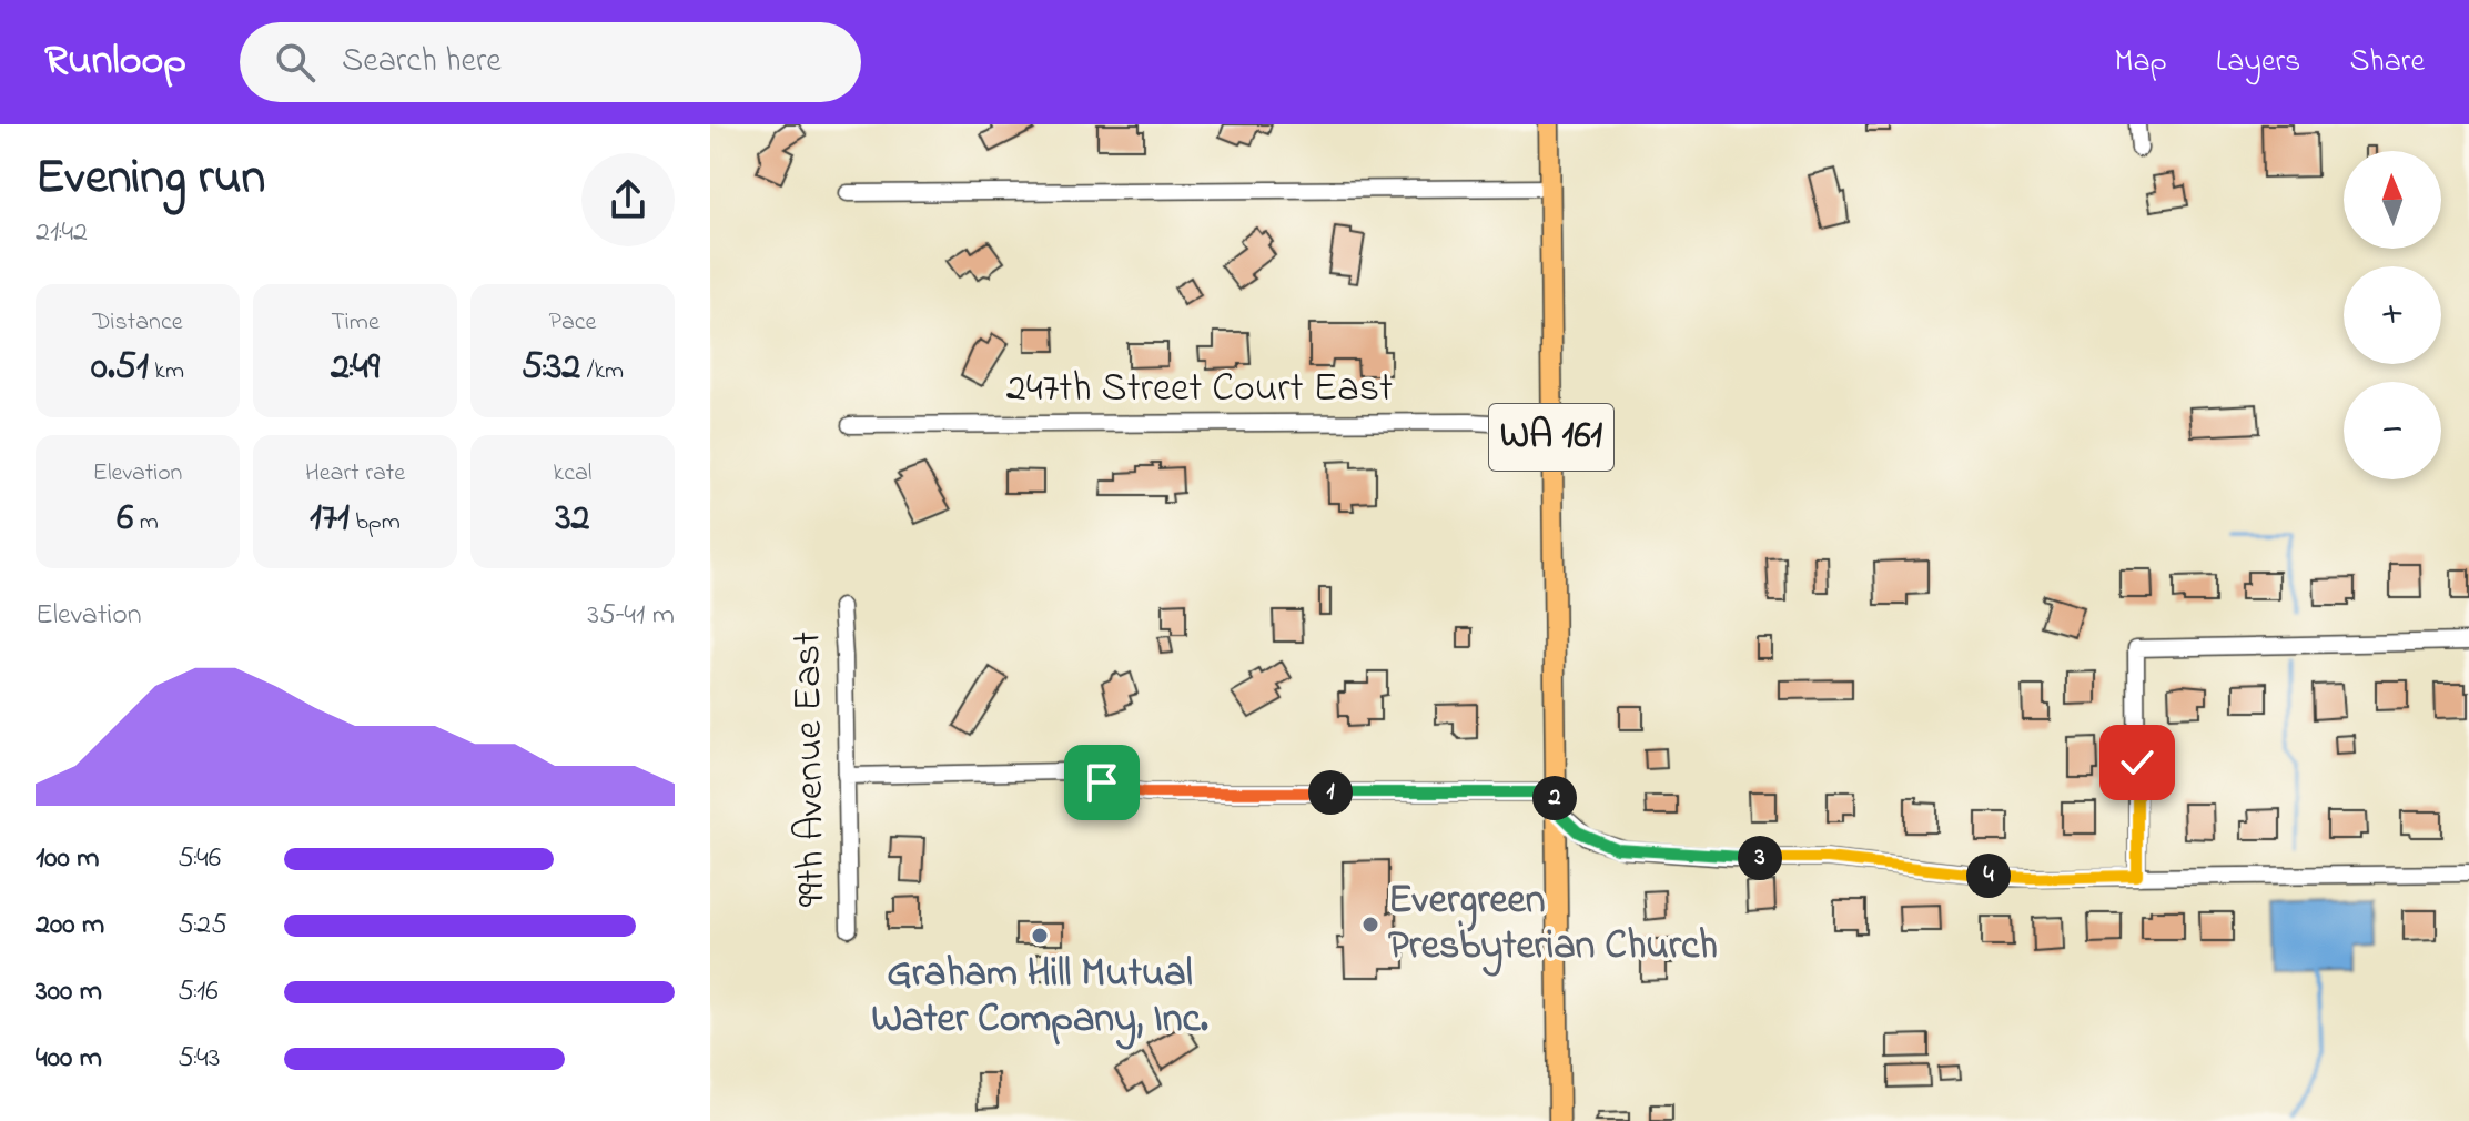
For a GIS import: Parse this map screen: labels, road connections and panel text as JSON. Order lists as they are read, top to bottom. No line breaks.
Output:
{"streets":{"main road":["WA 161"],"street":["247th Street Court East","99th Avenue East"]},"crossings":[["247th Street Court East","WA 161"]],"places":["Evergreen Presbyterian Church","Graham Hill Mutual Water Company, Inc."],"north":"top","page":{"header":"Runloop","search":"Search here","nav":["Map","Layers","Share"],"heading":["Evening run","21:42"],"map_buttons":["+","−"],"stats":[["Distance","0.51 km"],["Time","2:49"],["Pace","5:32 /km"],["Elevation","6 m"],["Heart rate","171 bpm"],["kcal","32"]],"chart":["Elevation","35–41 m"],"pins":["1","2","3","4"],"list":[{"name":"100 m","note":"5:46"},{"name":"200 m","note":"5:25"},{"name":"300 m","note":"5:16"},{"name":"400 m","note":"5:43"}]}}
